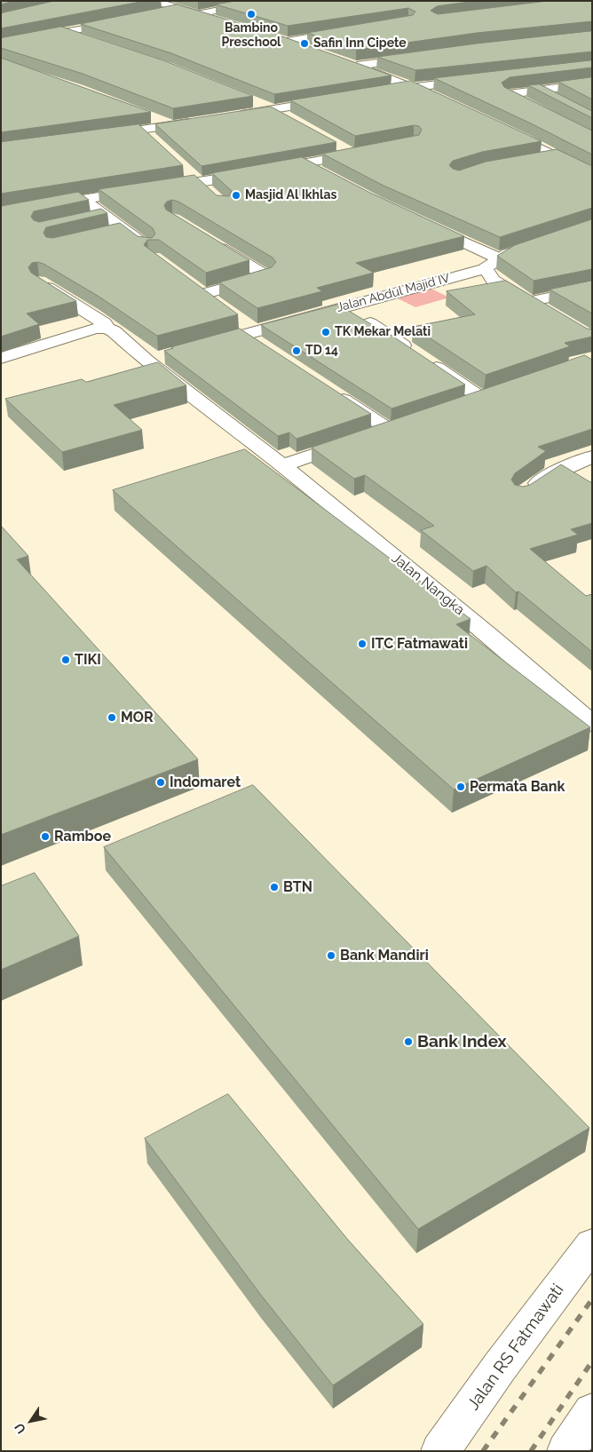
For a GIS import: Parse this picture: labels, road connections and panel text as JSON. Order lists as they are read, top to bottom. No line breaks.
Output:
{"streets":{"street":["Jalan Abdul Majid IV","Jalan Nangka","Jalan RS Fatmawati"]},"places":["Bambino Preschool","Safin Inn Cipete","Masjid Al Ikhlas","TK Mekar Melati","TD 14","ITC Fatmawati","TIKI","MOR","Indomaret","Permata Bank","Ramboe","BTN","Bank Mandiri","Bank Index"],"north":"bottom left"}
